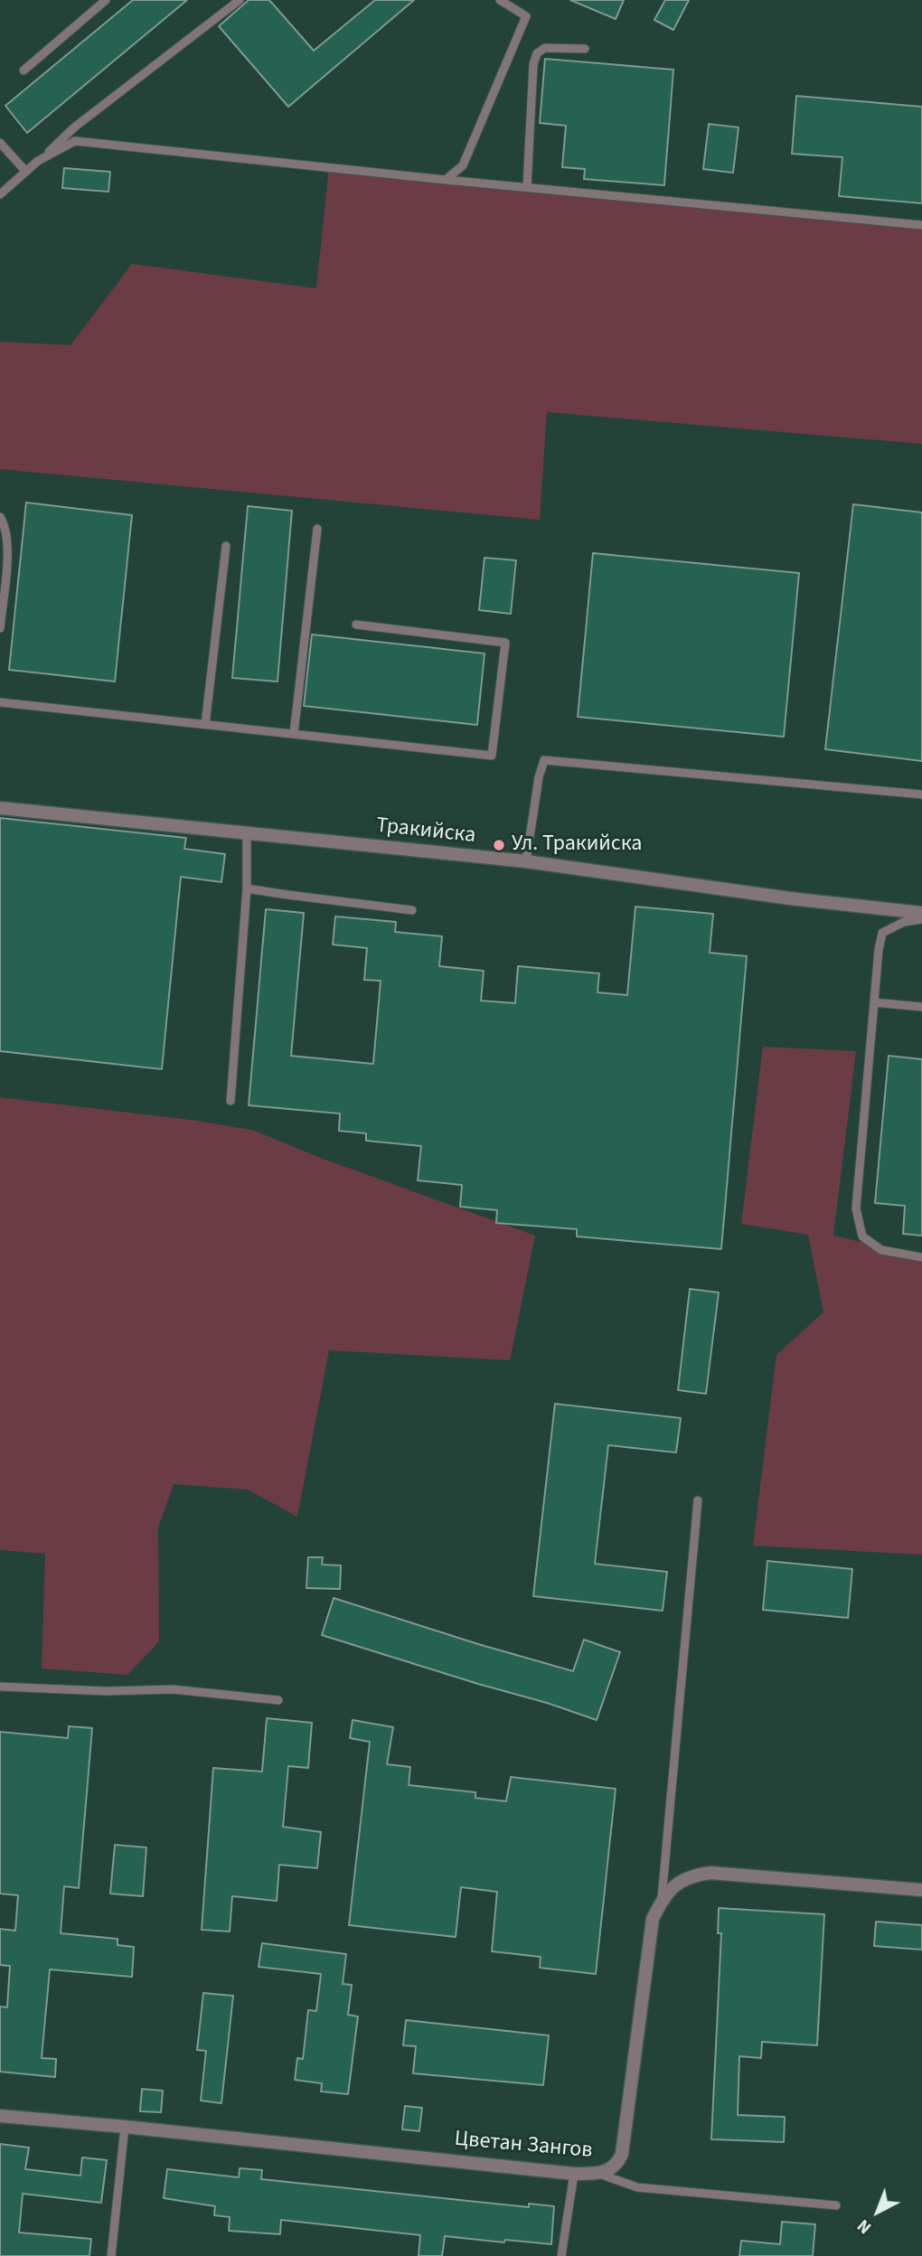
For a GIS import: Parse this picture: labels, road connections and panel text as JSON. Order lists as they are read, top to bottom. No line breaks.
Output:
{"streets":{"street":["Тракийска","Цветан Зангов"]},"places":["Ул. Тракийска"],"north":"bottom left"}
